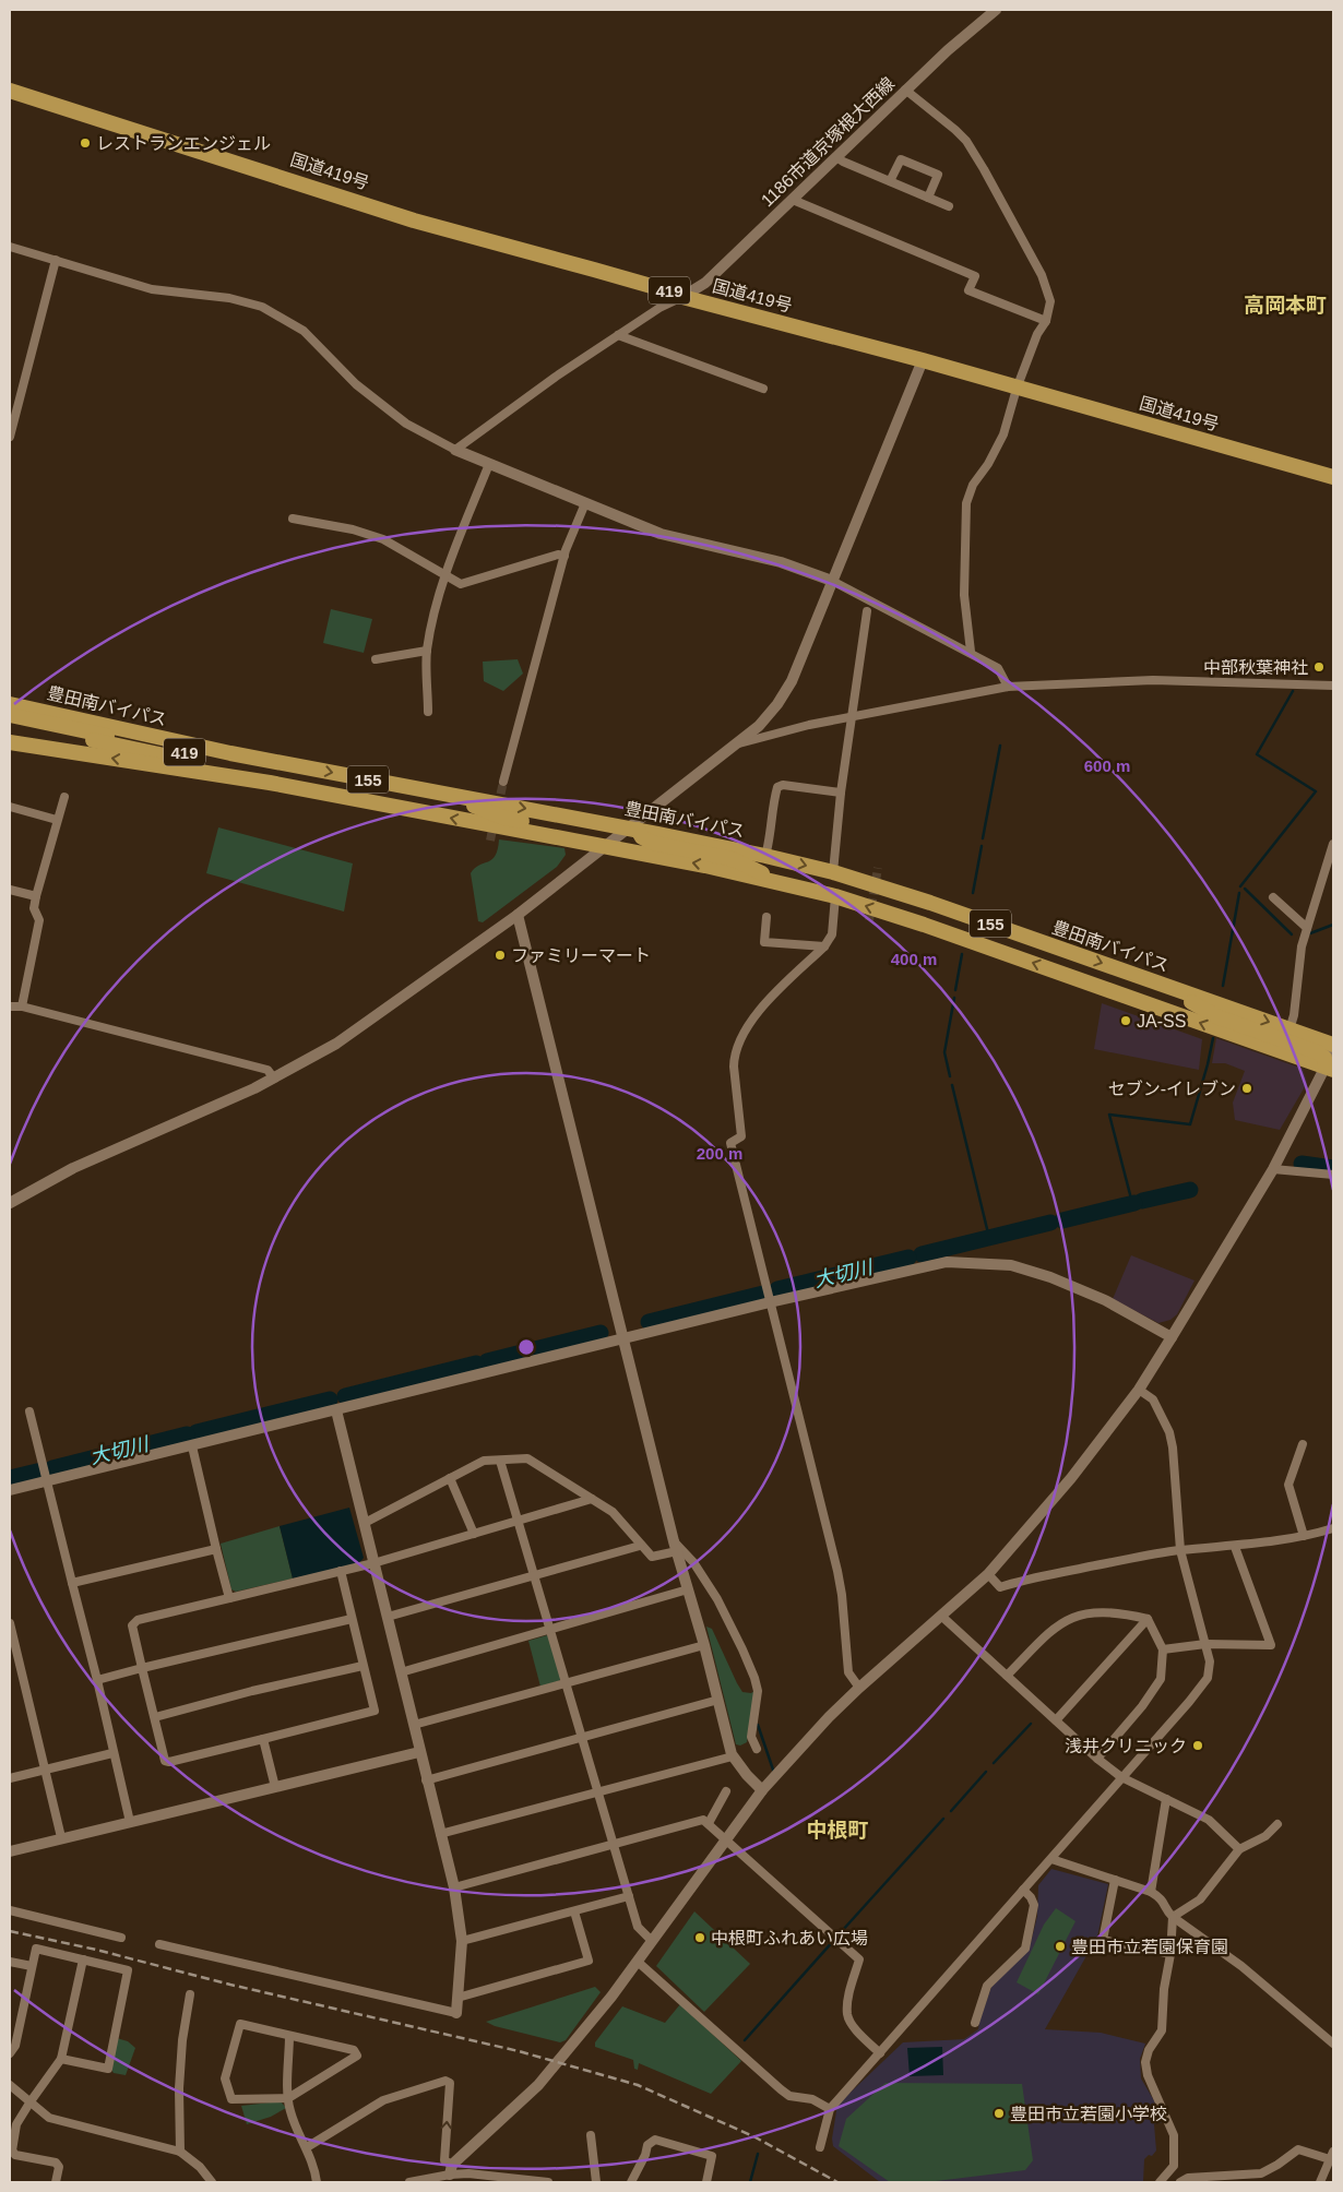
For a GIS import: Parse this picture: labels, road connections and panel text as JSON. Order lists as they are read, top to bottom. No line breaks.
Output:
{"streets":{"highway":["国道419号","419","豊田南バイパス","155"],"street":["1186市道京塚根大西線"]},"crossings":[["1186市道京塚根大西線","国道419号"],["419","豊田南バイパス"],["419","155"],["豊田南バイパス","155"]],"districts":["高岡本町","中根町"],"water":["大切川"],"places":["レストランエンジェル","中部秋葉神社","ファミリーマート","JA-SS","セブン-イレブン","浅井クリニック","中根町ふれあい広場","豊田市立若園保育園","豊田市立若園小学校"],"rings":["600 m","400 m","200 m"]}
